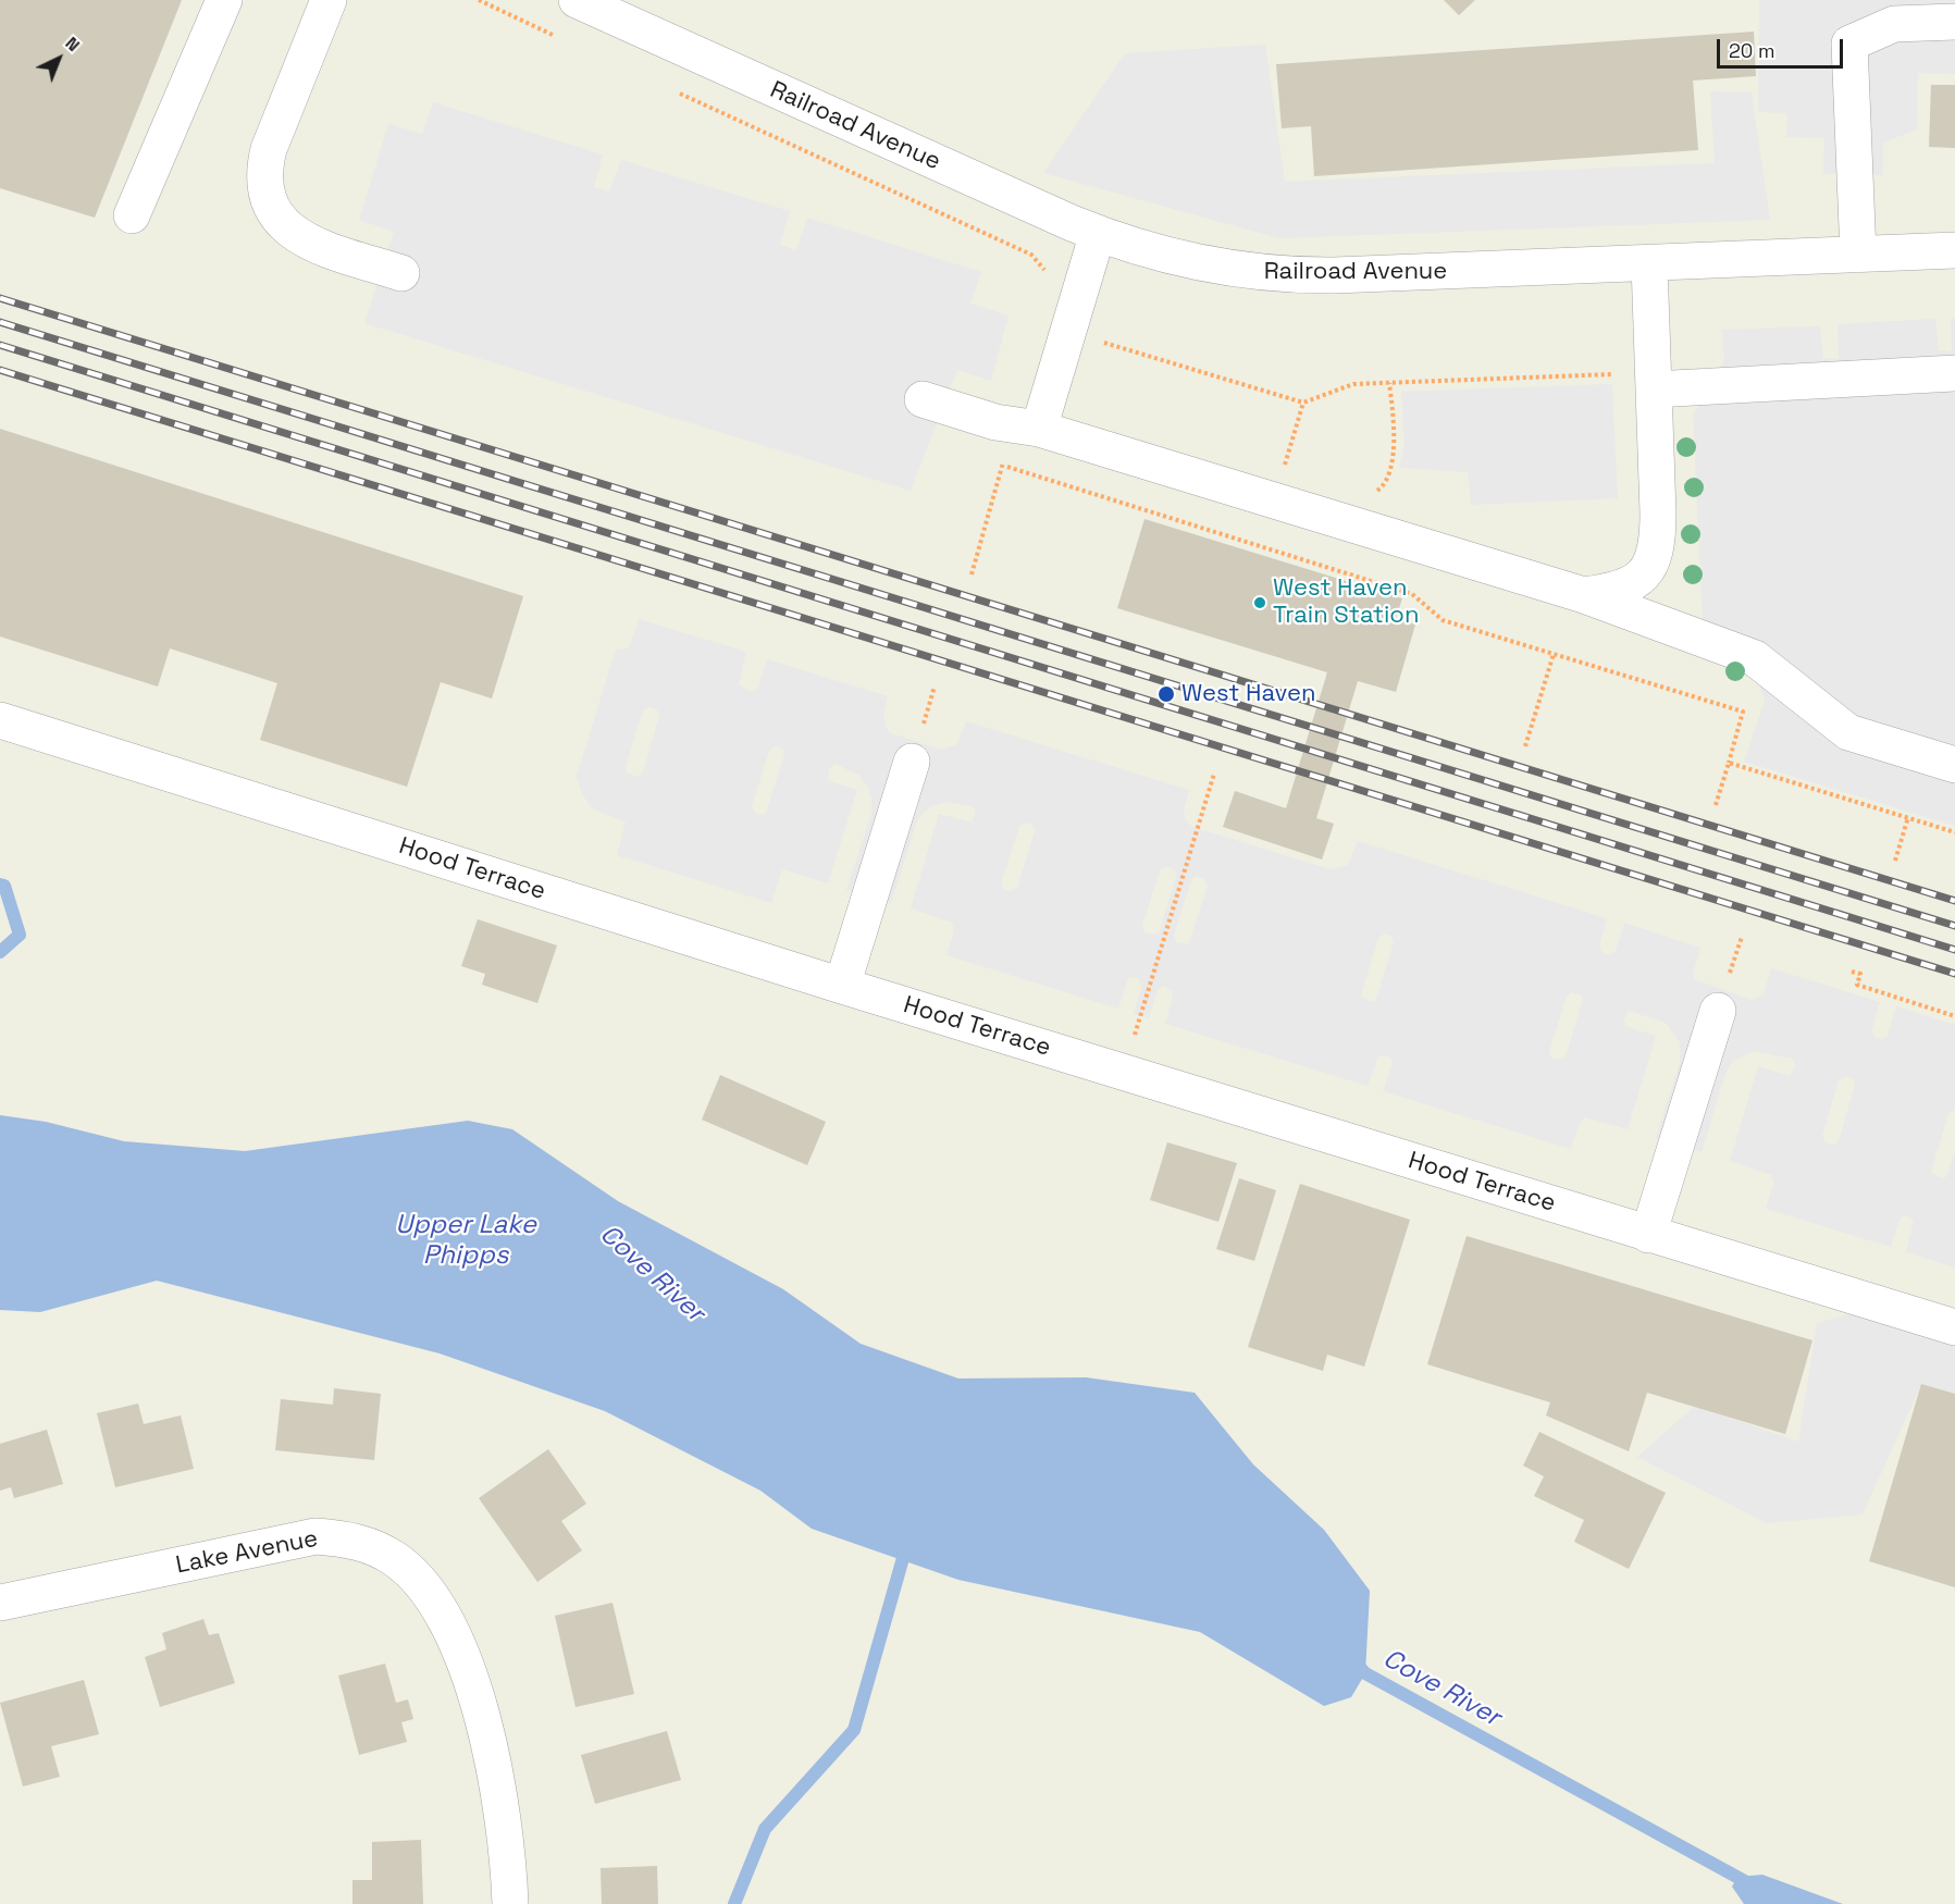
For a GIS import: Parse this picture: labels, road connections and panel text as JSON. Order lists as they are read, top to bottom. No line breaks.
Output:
{"streets":{"street":["Railroad Avenue","Hood Terrace","Lake Avenue"]},"water":["Upper Lake Phipps","Cove River"],"places":["West Haven Train Station","West Haven"],"scale_bar":"20 m","north":"top right"}
